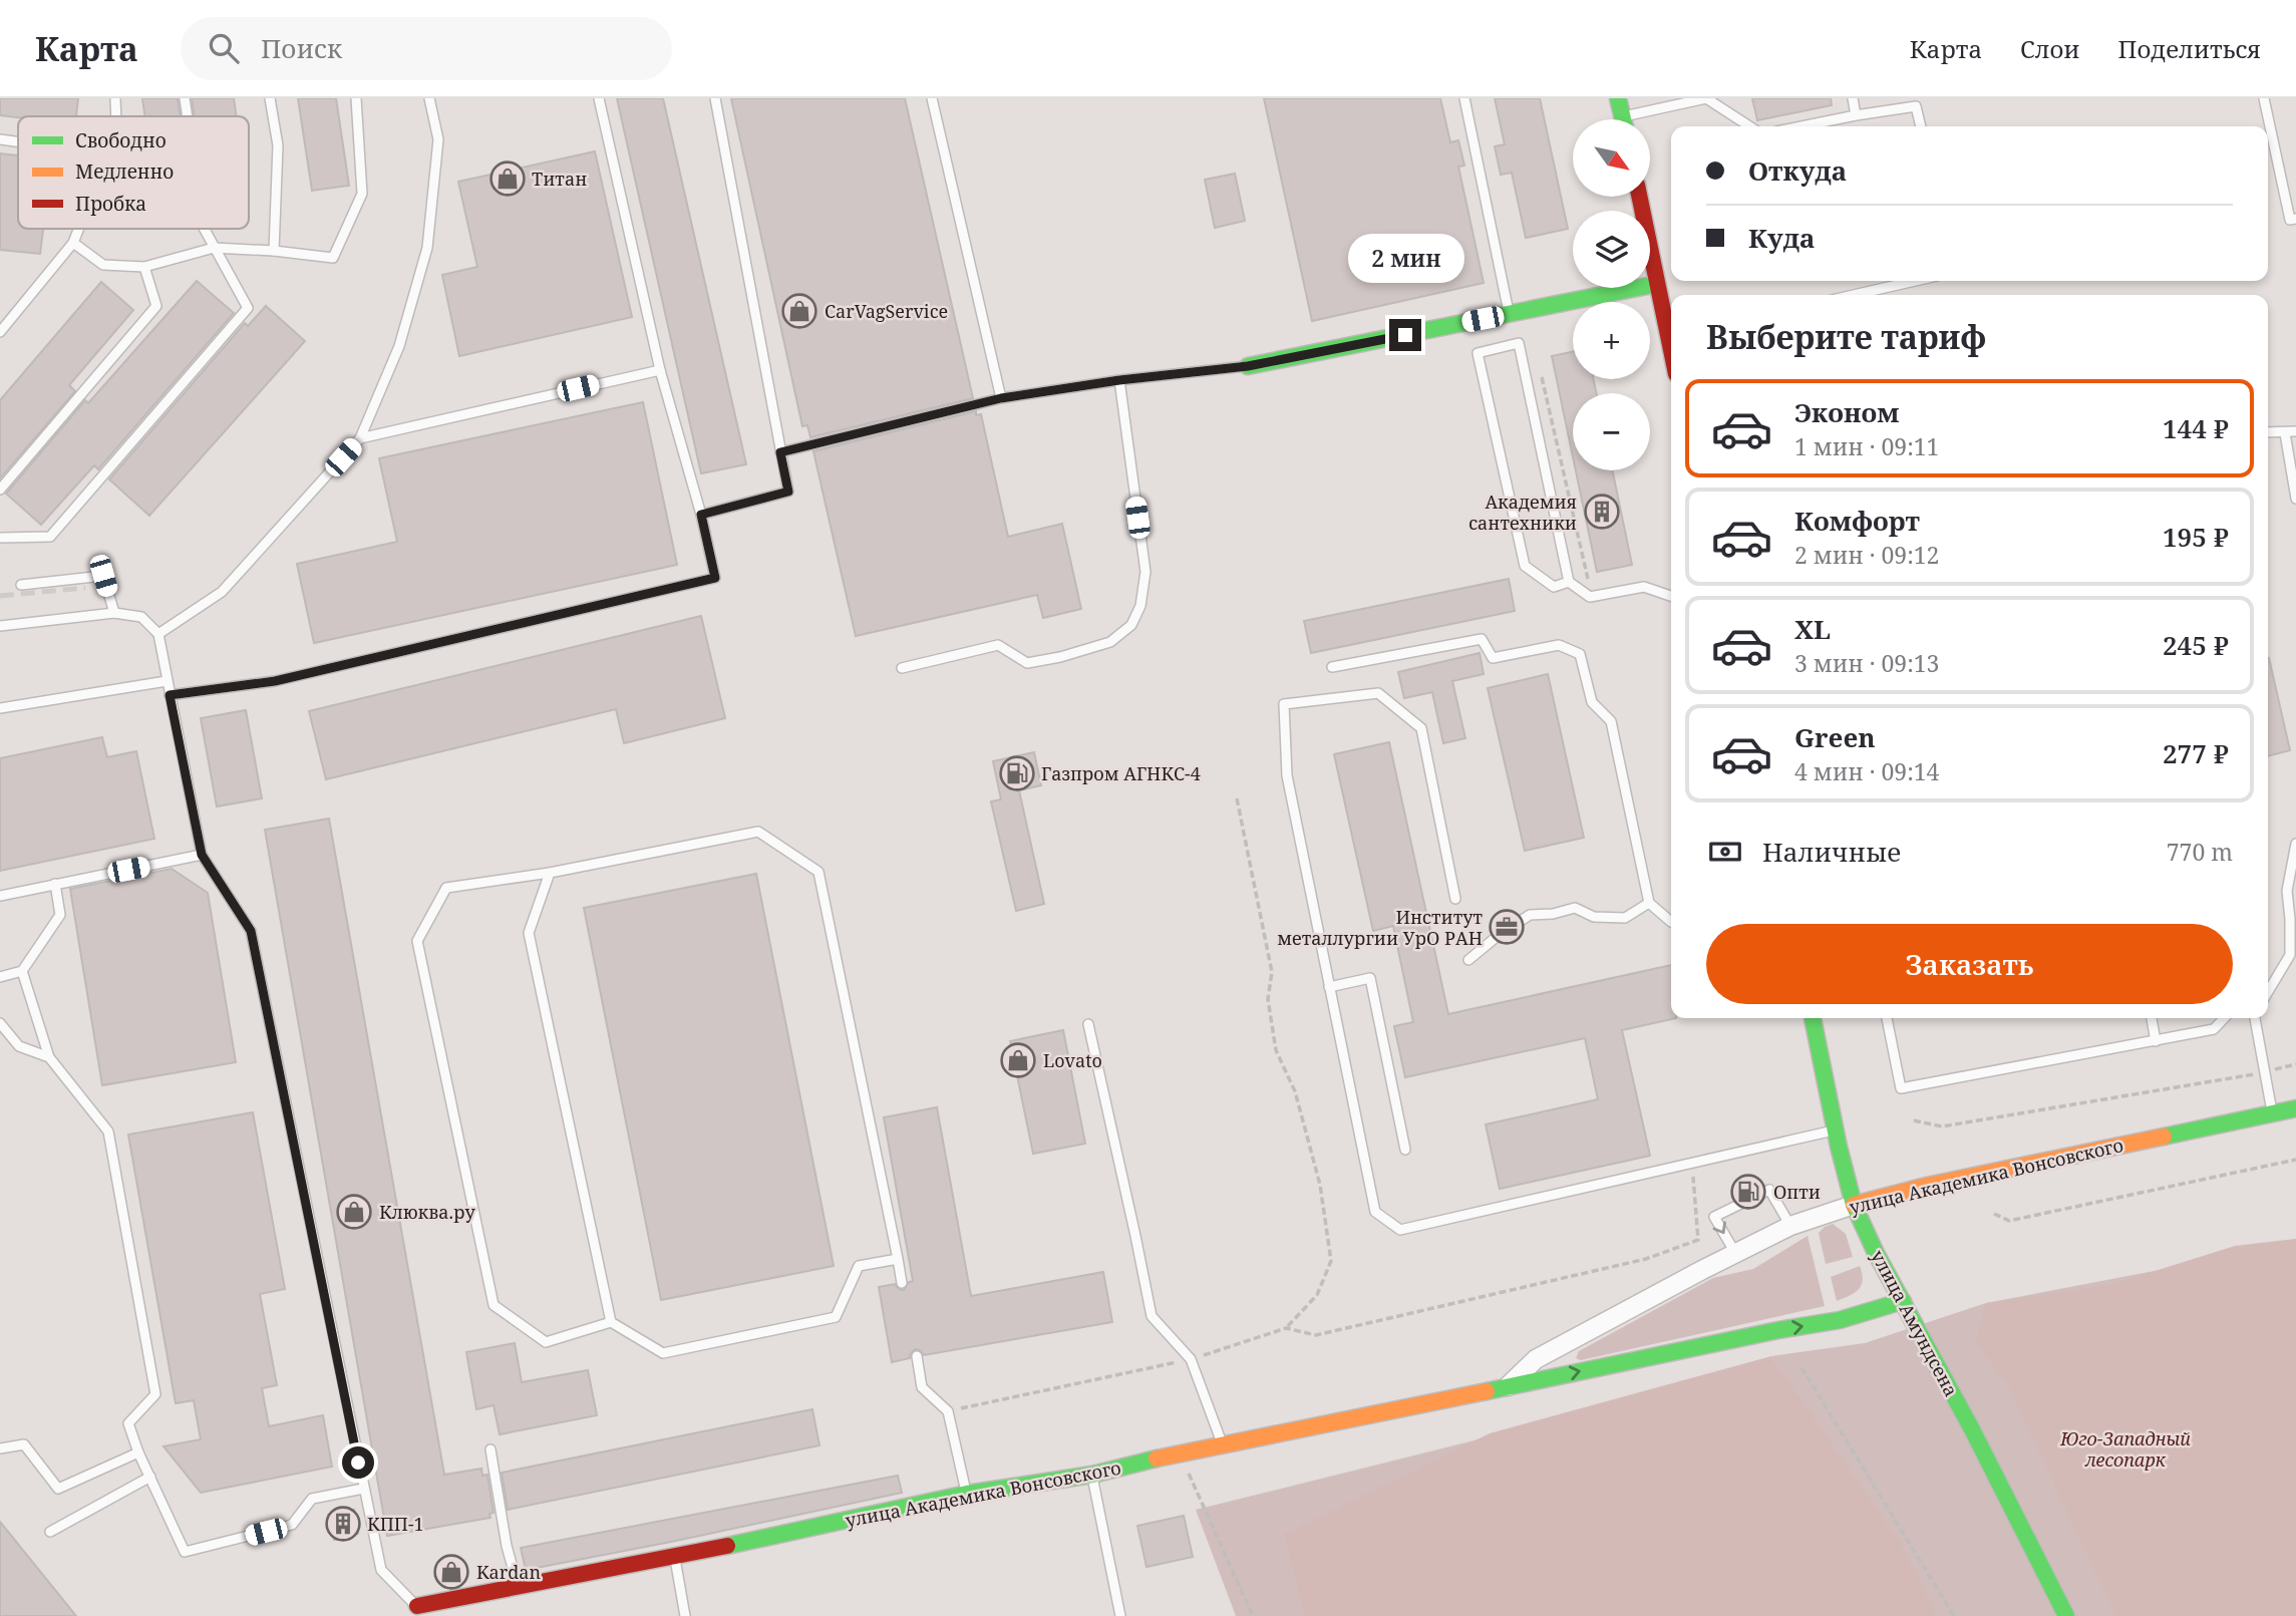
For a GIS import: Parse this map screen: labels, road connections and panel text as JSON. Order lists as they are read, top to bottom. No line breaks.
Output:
{"streets":{"street":["улица Академика Вонсовского","улица Амундсена"]},"crossings":[["улица Академика Вонсовского","улица Амундсена"]],"parks":["Юго-Западный лесопарк"],"places":{"shop":["Титан","CarVagService","Lovato","Клюква.ру","Kardan"],"building":["Академия сантехники","КПП-1"],"fuel station":["Газпром АГНКС-4","Опти"],"office":["Институт металлургии УрО РАН"]},"legend":["Свободно","Медленно","Пробка"],"north":"bottom right","page":{"header":"Карта","search":"Поиск","nav":["Карта","Слои","Поделиться"],"map_buttons":["+","−"],"banner":["Откуда","Куда"],"bubble":"2 мин","heading":"Выберите тариф","list":[{"name":"Эконом","note":"1 мин · 09:11","value":"144 ₽"},{"name":"Комфорт","note":"2 мин · 09:12","value":"195 ₽"},{"name":"XL","note":"3 мин · 09:13","value":"245 ₽"},{"name":"Green","note":"4 мин · 09:14","value":"277 ₽"}],"pay":["Наличные","770 m"],"buttons":"Заказать"}}
